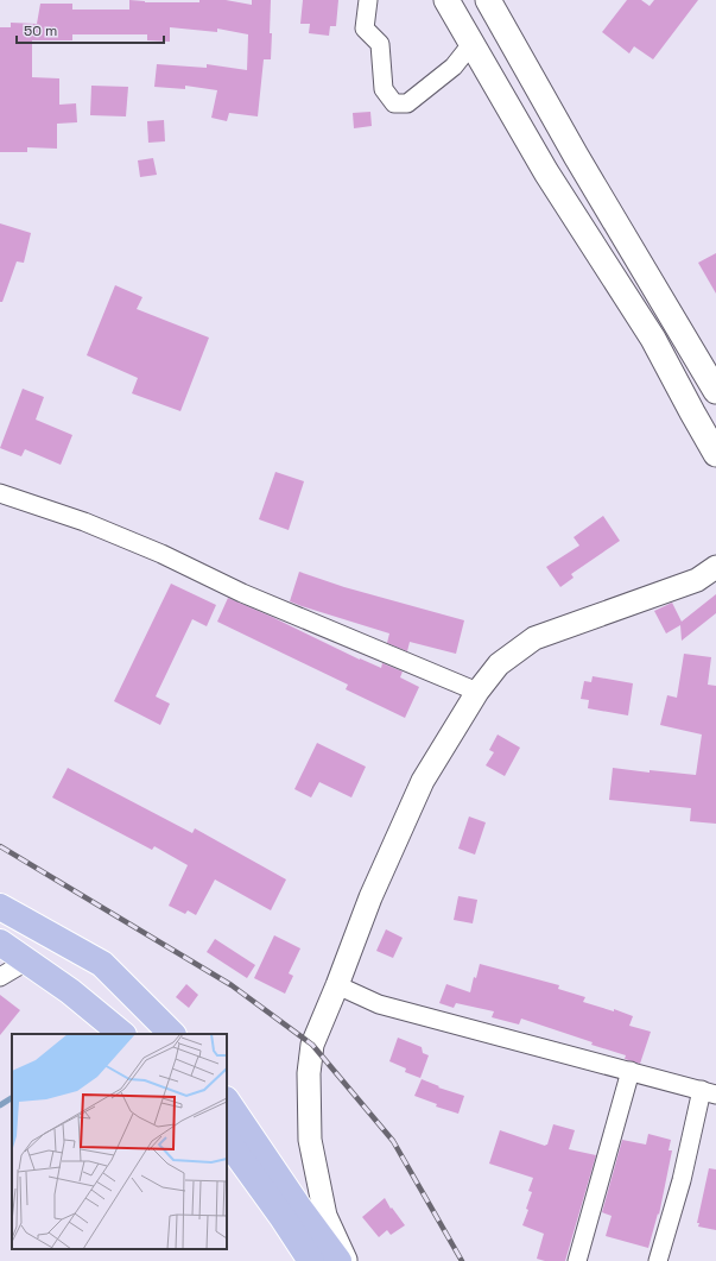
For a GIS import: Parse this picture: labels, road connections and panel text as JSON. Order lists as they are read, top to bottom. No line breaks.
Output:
{"scale_bar":"50 m"}
